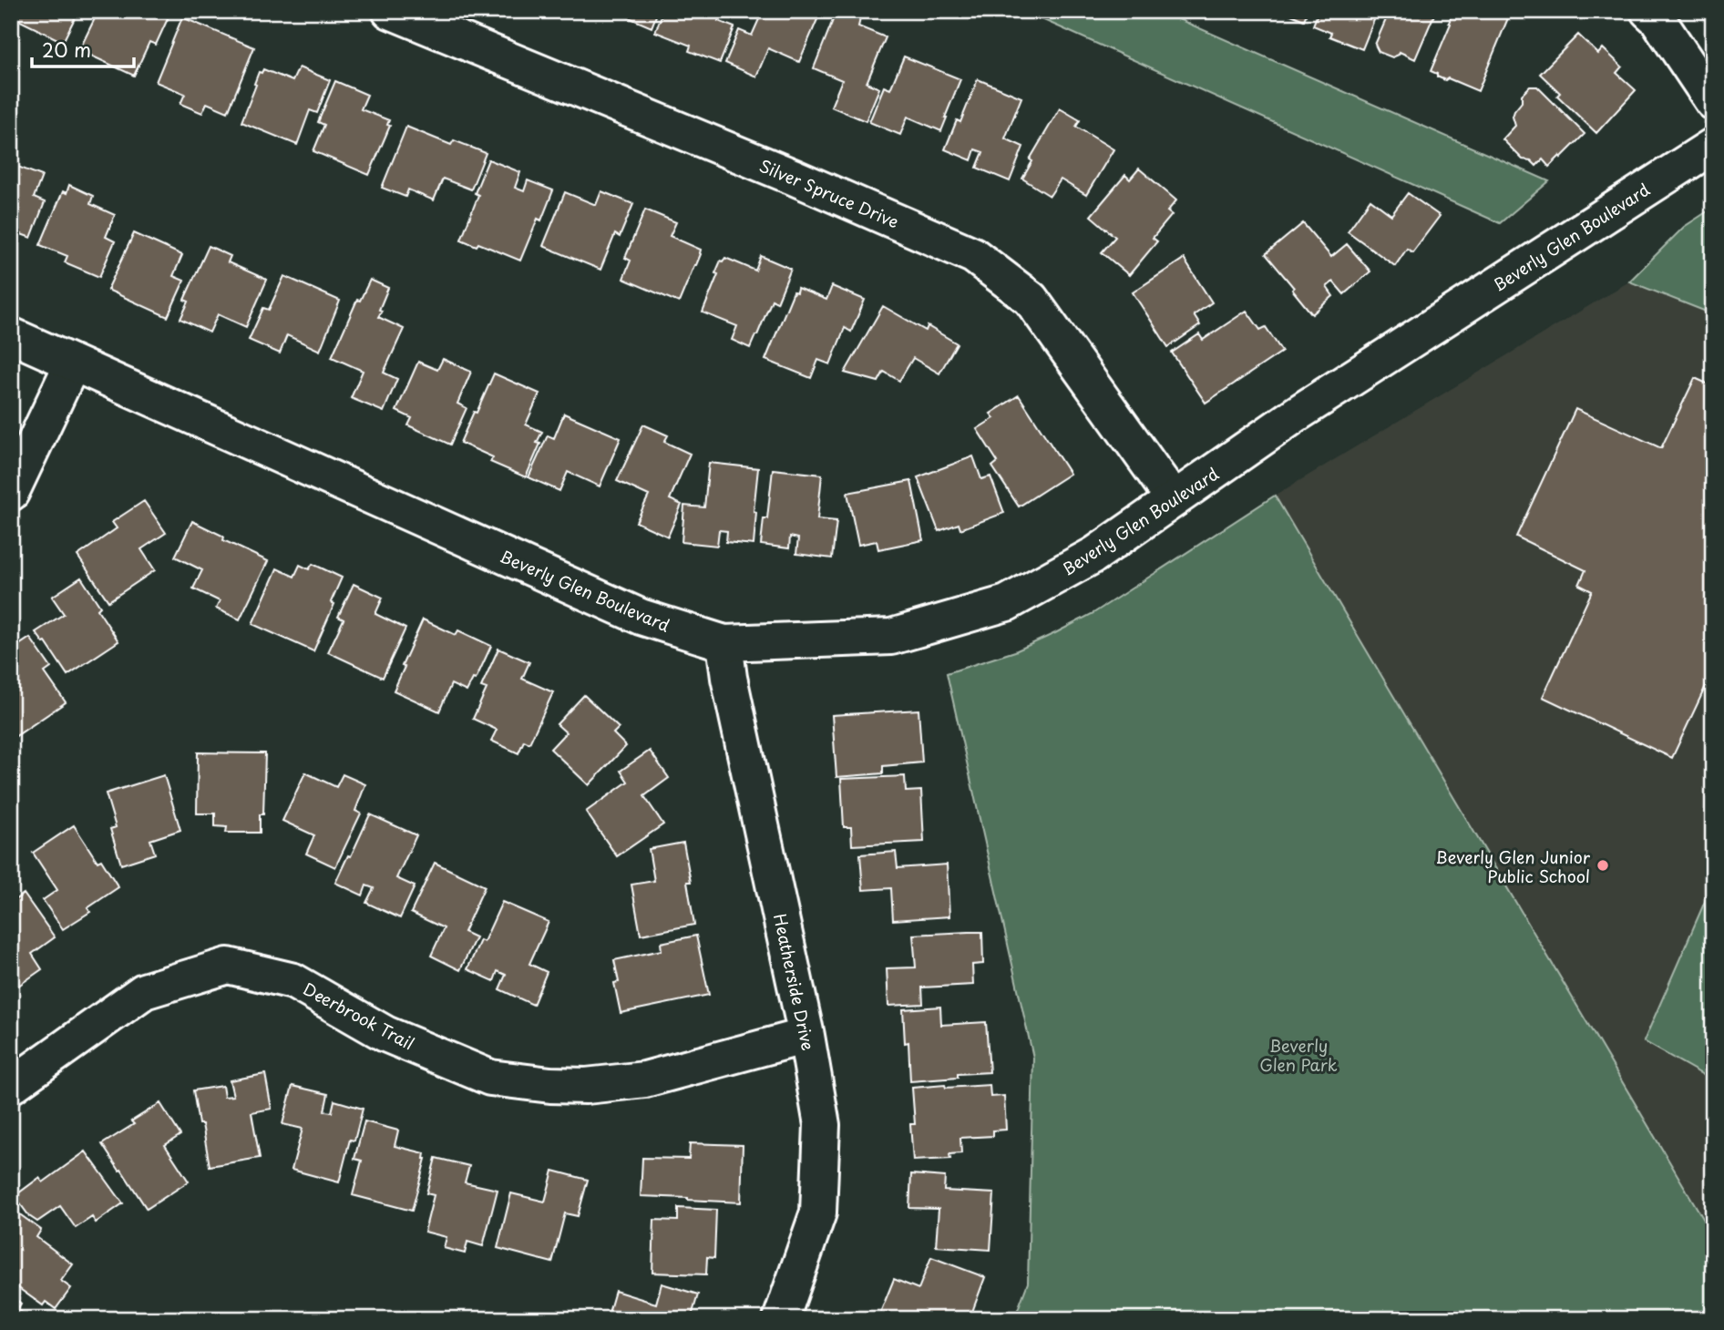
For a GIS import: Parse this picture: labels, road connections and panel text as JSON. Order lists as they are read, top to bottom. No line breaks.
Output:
{"streets":{"street":["Silver Spruce Drive","Beverly Glen Boulevard","Heatherside Drive","Deerbrook Trail"]},"crossings":[["Silver Spruce Drive","Beverly Glen Boulevard"],["Beverly Glen Boulevard","Heatherside Drive"],["Heatherside Drive","Deerbrook Trail"]],"parks":["Beverly Glen Park"],"places":["Beverly Glen Junior Public School"],"scale_bar":"20 m"}
